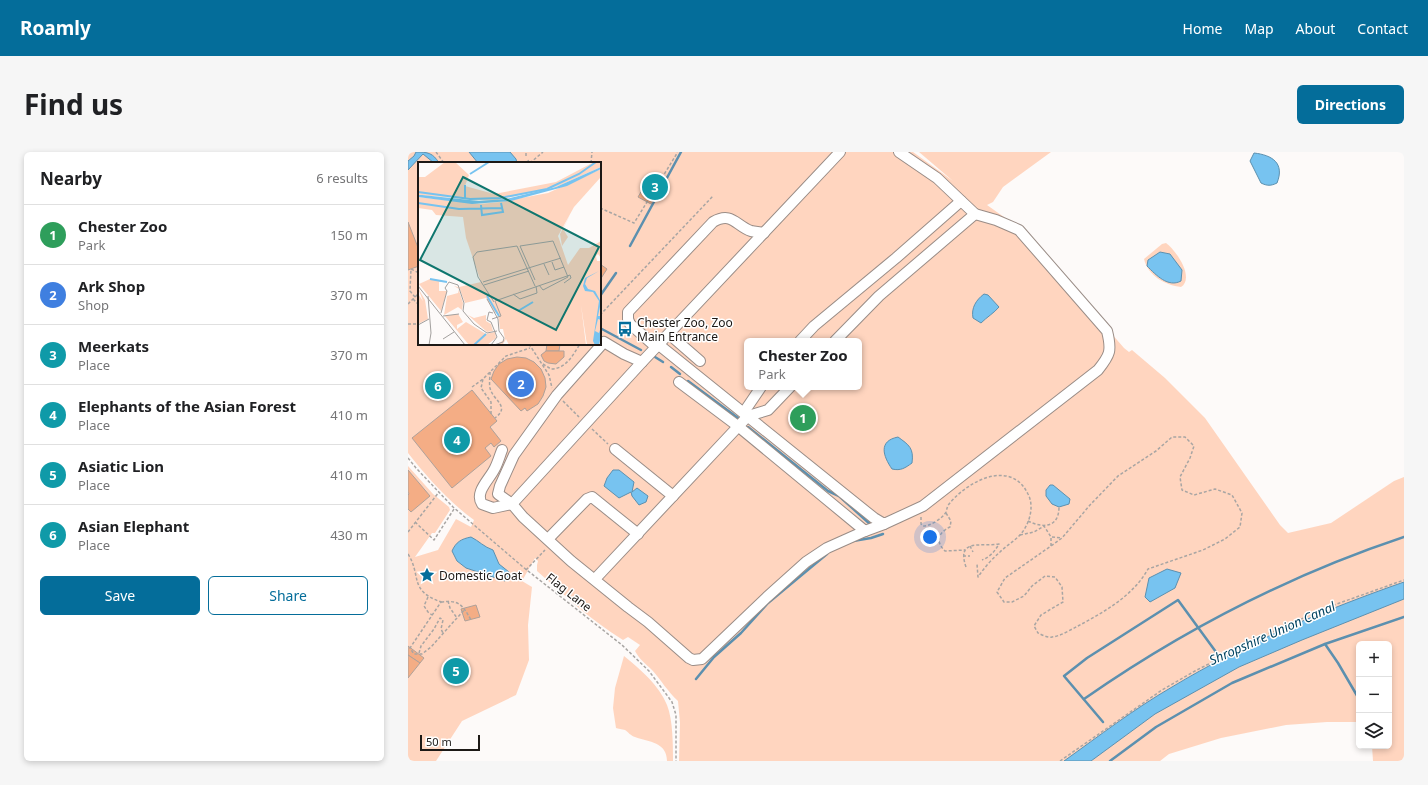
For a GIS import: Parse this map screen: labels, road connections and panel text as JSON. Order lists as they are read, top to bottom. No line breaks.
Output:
{"streets":{"path":["Flag Lane"]},"water":["Shropshire Union Canal"],"places":{"bus stop":["Chester Zoo, Zoo Main Entrance"],"place":["Domestic Goat"]},"scale_bar":"50 m","page":{"header":"Roamly","nav":["Home","Map","About","Contact"],"title":"Find us","buttons":["Directions",["Save","Share"]],"heading":["Nearby","6 results"],"pins":["3","2","6","1","4","5"],"list":[{"mark":"1","name":"Chester Zoo","note":"Park","value":"150 m"},{"mark":"2","name":"Ark Shop","note":"Shop","value":"370 m"},{"mark":"3","name":"Meerkats","note":"Place","value":"370 m"},{"mark":"4","name":"Elephants of the Asian Forest","note":"Place","value":"410 m"},{"mark":"5","name":"Asiatic Lion","note":"Place","value":"410 m"},{"mark":"6","name":"Asian Elephant","note":"Place","value":"430 m"}],"popup":["Chester Zoo","Park"],"map_buttons":["+","−"],"scale":"50 m"}}
